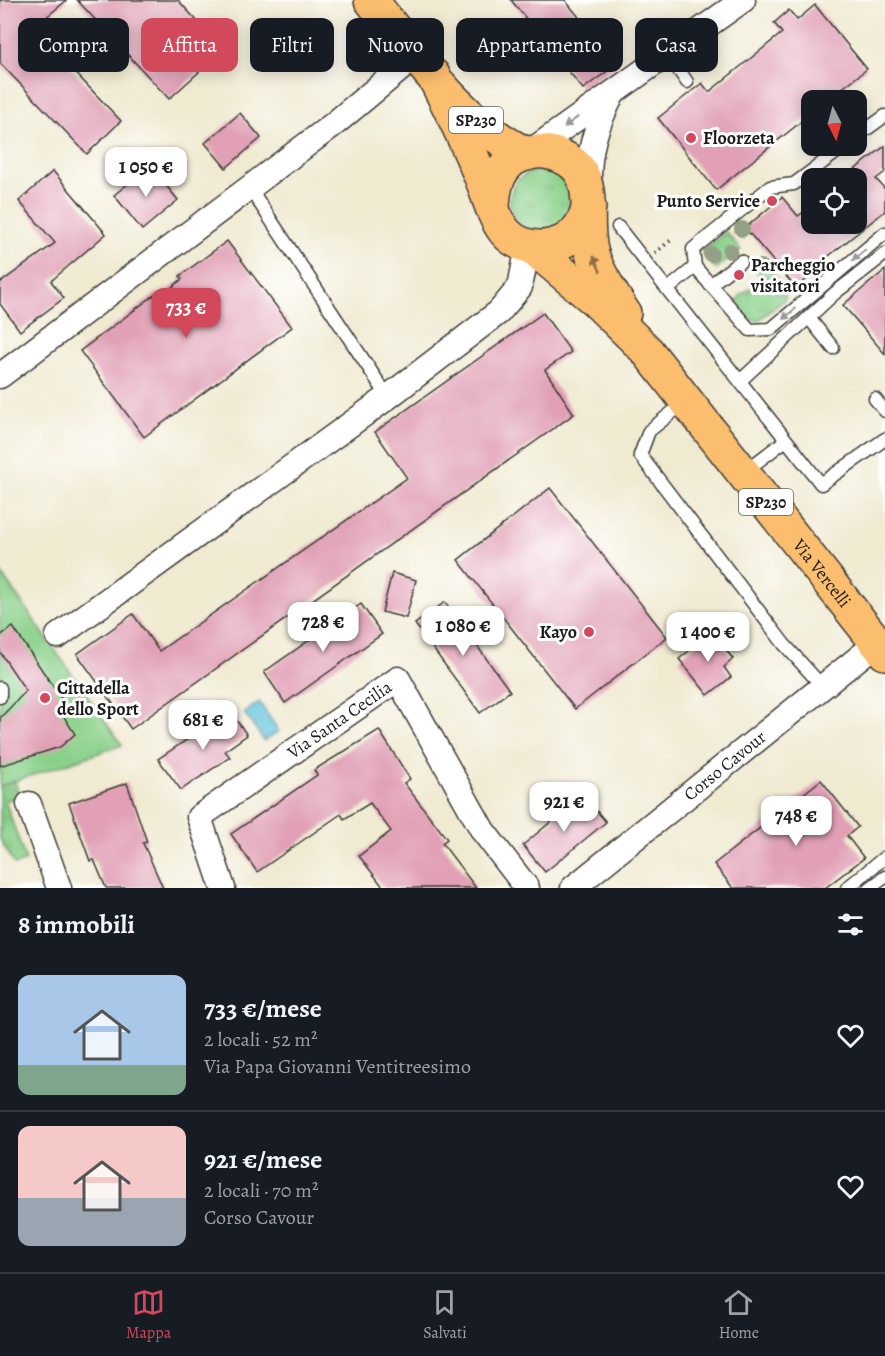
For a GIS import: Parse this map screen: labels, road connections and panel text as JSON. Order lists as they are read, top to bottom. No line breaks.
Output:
{"streets":{"main road":["SP230","Via Vercelli"],"street":["Via Santa Cecilia","Corso Cavour"]},"crossings":[["Via Vercelli","Corso Cavour"]],"places":["Floorzeta","Punto Service","Parcheggio visitatori","Kayo","Cittadella dello Sport"],"north":"bottom","page":{"chip":["Compra","Affitta","Filtri","Nuovo","Appartamento","Casa"],"price":["1 050 €","733 €","728 €","1 080 €","1 400 €","681 €","921 €","748 €"],"heading":"8 immobili","list":[{"name":"733 €/mese","note":"2 locali · 52 m² · Via Papa Giovanni Ventitreesimo"},{"name":"921 €/mese","note":"2 locali · 70 m² · Corso Cavour"}],"tabs":["Mappa","Salvati","Home"]}}
